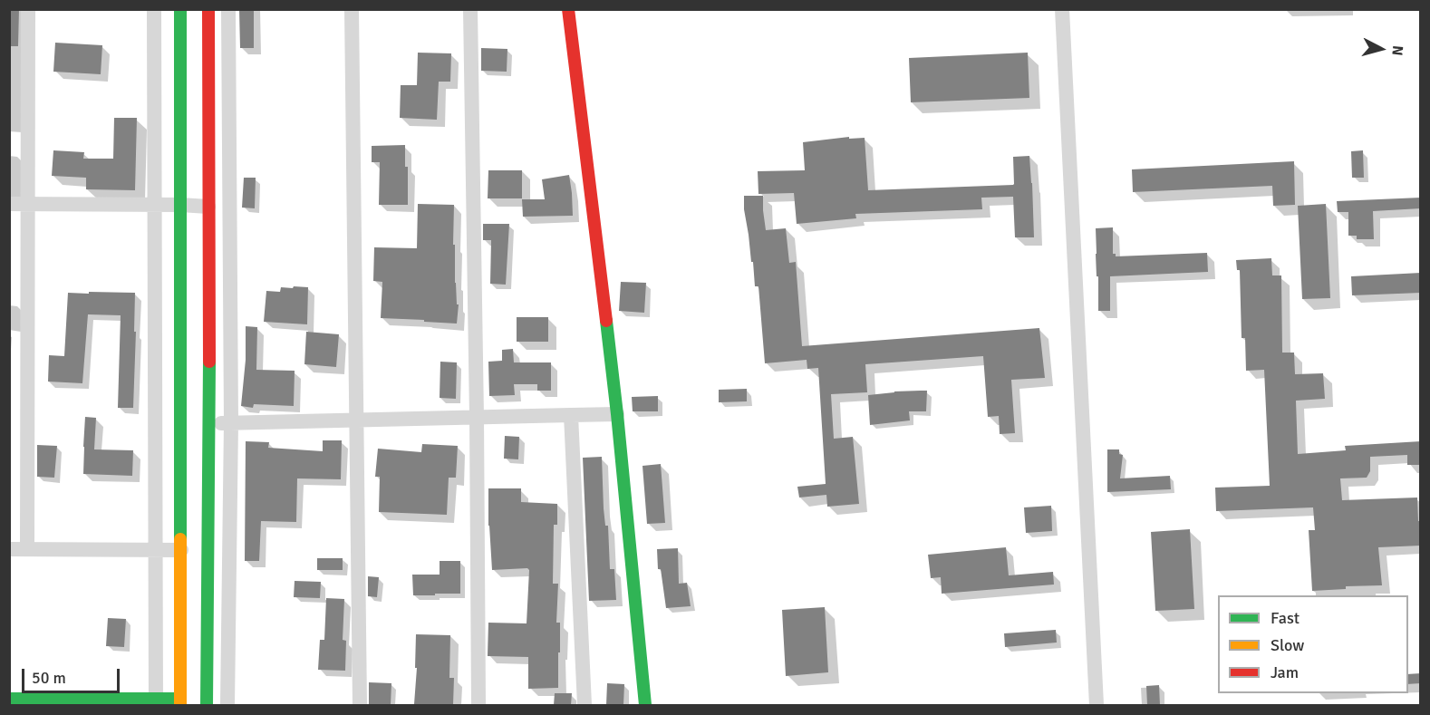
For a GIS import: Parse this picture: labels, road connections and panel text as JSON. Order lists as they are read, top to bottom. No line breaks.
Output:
{"legend":["Fast","Slow","Jam"],"scale_bar":"50 m","north":"right"}
